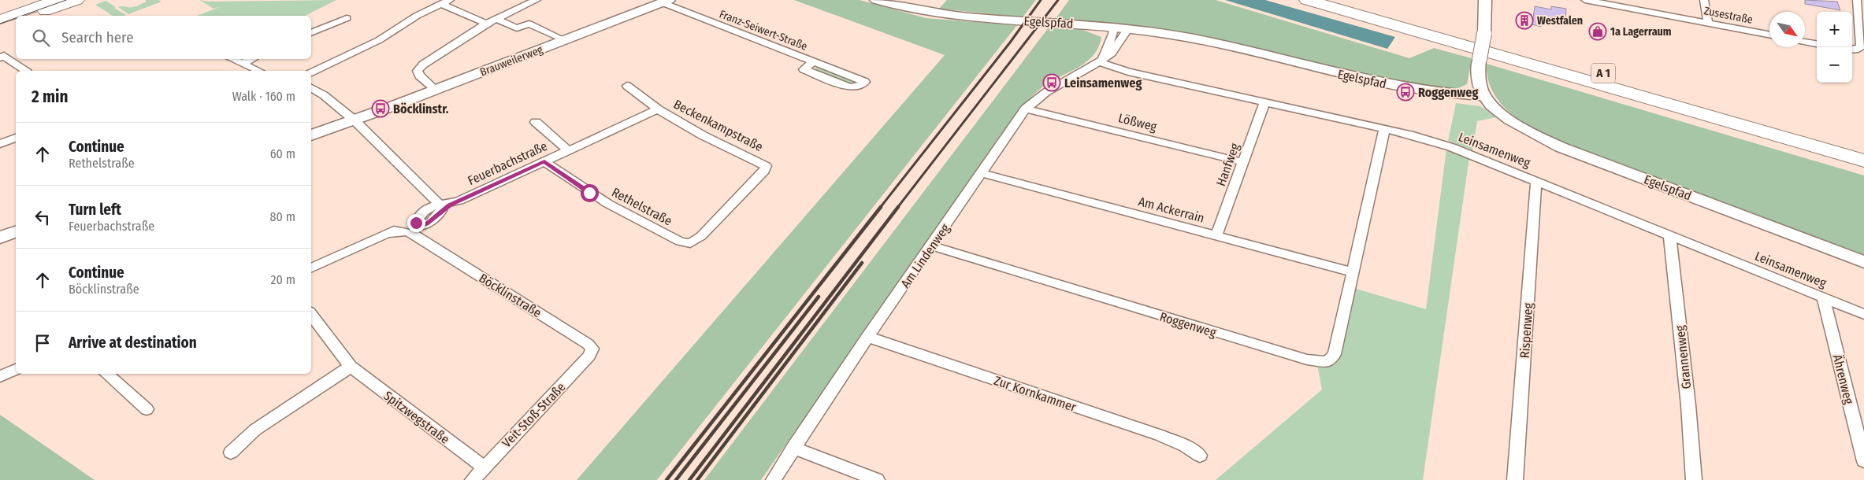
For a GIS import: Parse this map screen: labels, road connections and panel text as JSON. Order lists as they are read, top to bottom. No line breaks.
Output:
{"streets":{"highway":["A 1"],"street":["Zusestraße","Egelspfad","Franz-Seiwert-Straße","Brauweilerweg","Lößweg","Beckenkampstraße","Leinsamenweg","Feuerbachstraße","Hanfweg","Rethelstraße","Am Ackerrain","Am Lindenweg","Böcklinstraße","Roggenweg","Rispenweg","Grannenweg","Ährenweg","Zur Kornkammer","Veit-Stoß-Straße","Spitzwegstraße"]},"crossings":[["Egelspfad","Am Lindenweg"],["Franz-Seiwert-Straße","Brauweilerweg"],["Lößweg","Hanfweg"],["Lößweg","Am Lindenweg"],["Beckenkampstraße","Feuerbachstraße"],["Beckenkampstraße","Rethelstraße"],["Leinsamenweg","Hanfweg"],["Leinsamenweg","Am Lindenweg"],["Leinsamenweg","Roggenweg"],["Leinsamenweg","Rispenweg"],["Leinsamenweg","Grannenweg"],["Leinsamenweg","Ährenweg"],["Feuerbachstraße","Rethelstraße"],["Hanfweg","Am Ackerrain"],["Am Ackerrain","Am Lindenweg"],["Am Ackerrain","Roggenweg"],["Am Lindenweg","Roggenweg"],["Am Lindenweg","Zur Kornkammer"],["Böcklinstraße","Veit-Stoß-Straße"],["Veit-Stoß-Straße","Spitzwegstraße"]],"places":{"building":["Westfalen"],"shop":["1a Lagerraum"],"bus stop":["Leinsamenweg","Roggenweg","Böcklinstr."]},"north":"bottom right","page":{"map_buttons":["+","−"],"search":"Search here","heading":["2 min","Walk · 160 m"],"list":[["Continue","Rethelstraße","60 m"],["Turn left","Feuerbachstraße","80 m"],["Continue","Böcklinstraße","20 m"],"Arrive at destination"]}}
